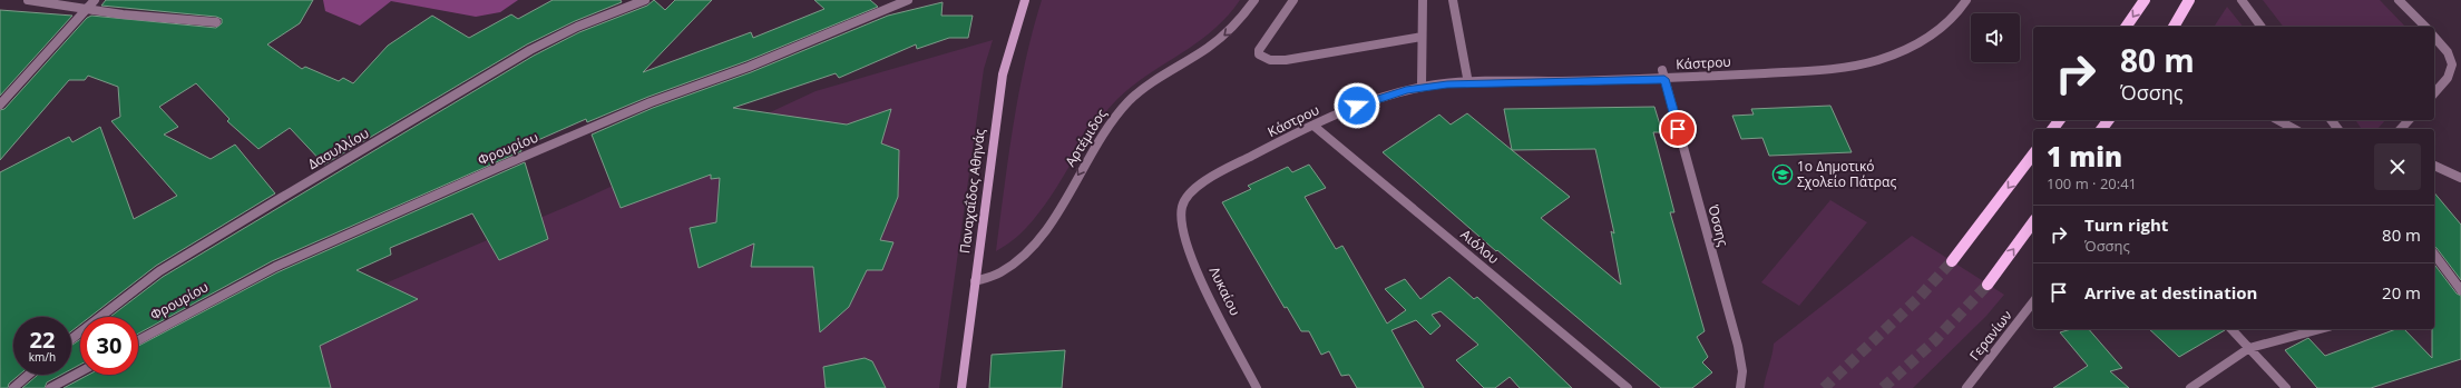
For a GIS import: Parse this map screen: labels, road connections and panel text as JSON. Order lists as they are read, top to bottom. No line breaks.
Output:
{"streets":{"street":["Κάστρου","Αρτέμιδος","Δασυλλίου","Φρουρίου","Παναχαΐδος Αθηνάς","Όσσης","Αιόλου","Λυκαίου","Γερανίων"]},"crossings":[["Κάστρου","Όσσης"],["Κάστρου","Αιόλου"],["Κάστρου","Λυκαίου"],["Αρτέμιδος","Παναχαΐδος Αθηνάς"]],"one_way":["Αρτέμιδος"],"places":{"school or university":["1ο Δημοτικό Σχολείο Πάτρας"]},"page":{"turn":["80 m","Όσσης"],"heading":["1 min","100 m · 20:41"],"list":[{"name":"Turn right","note":"Όσσης","value":"80 m"},{"name":"Arrive at destination","value":"20 m"}],"speed":"22 km/h","limit":"30"}}
